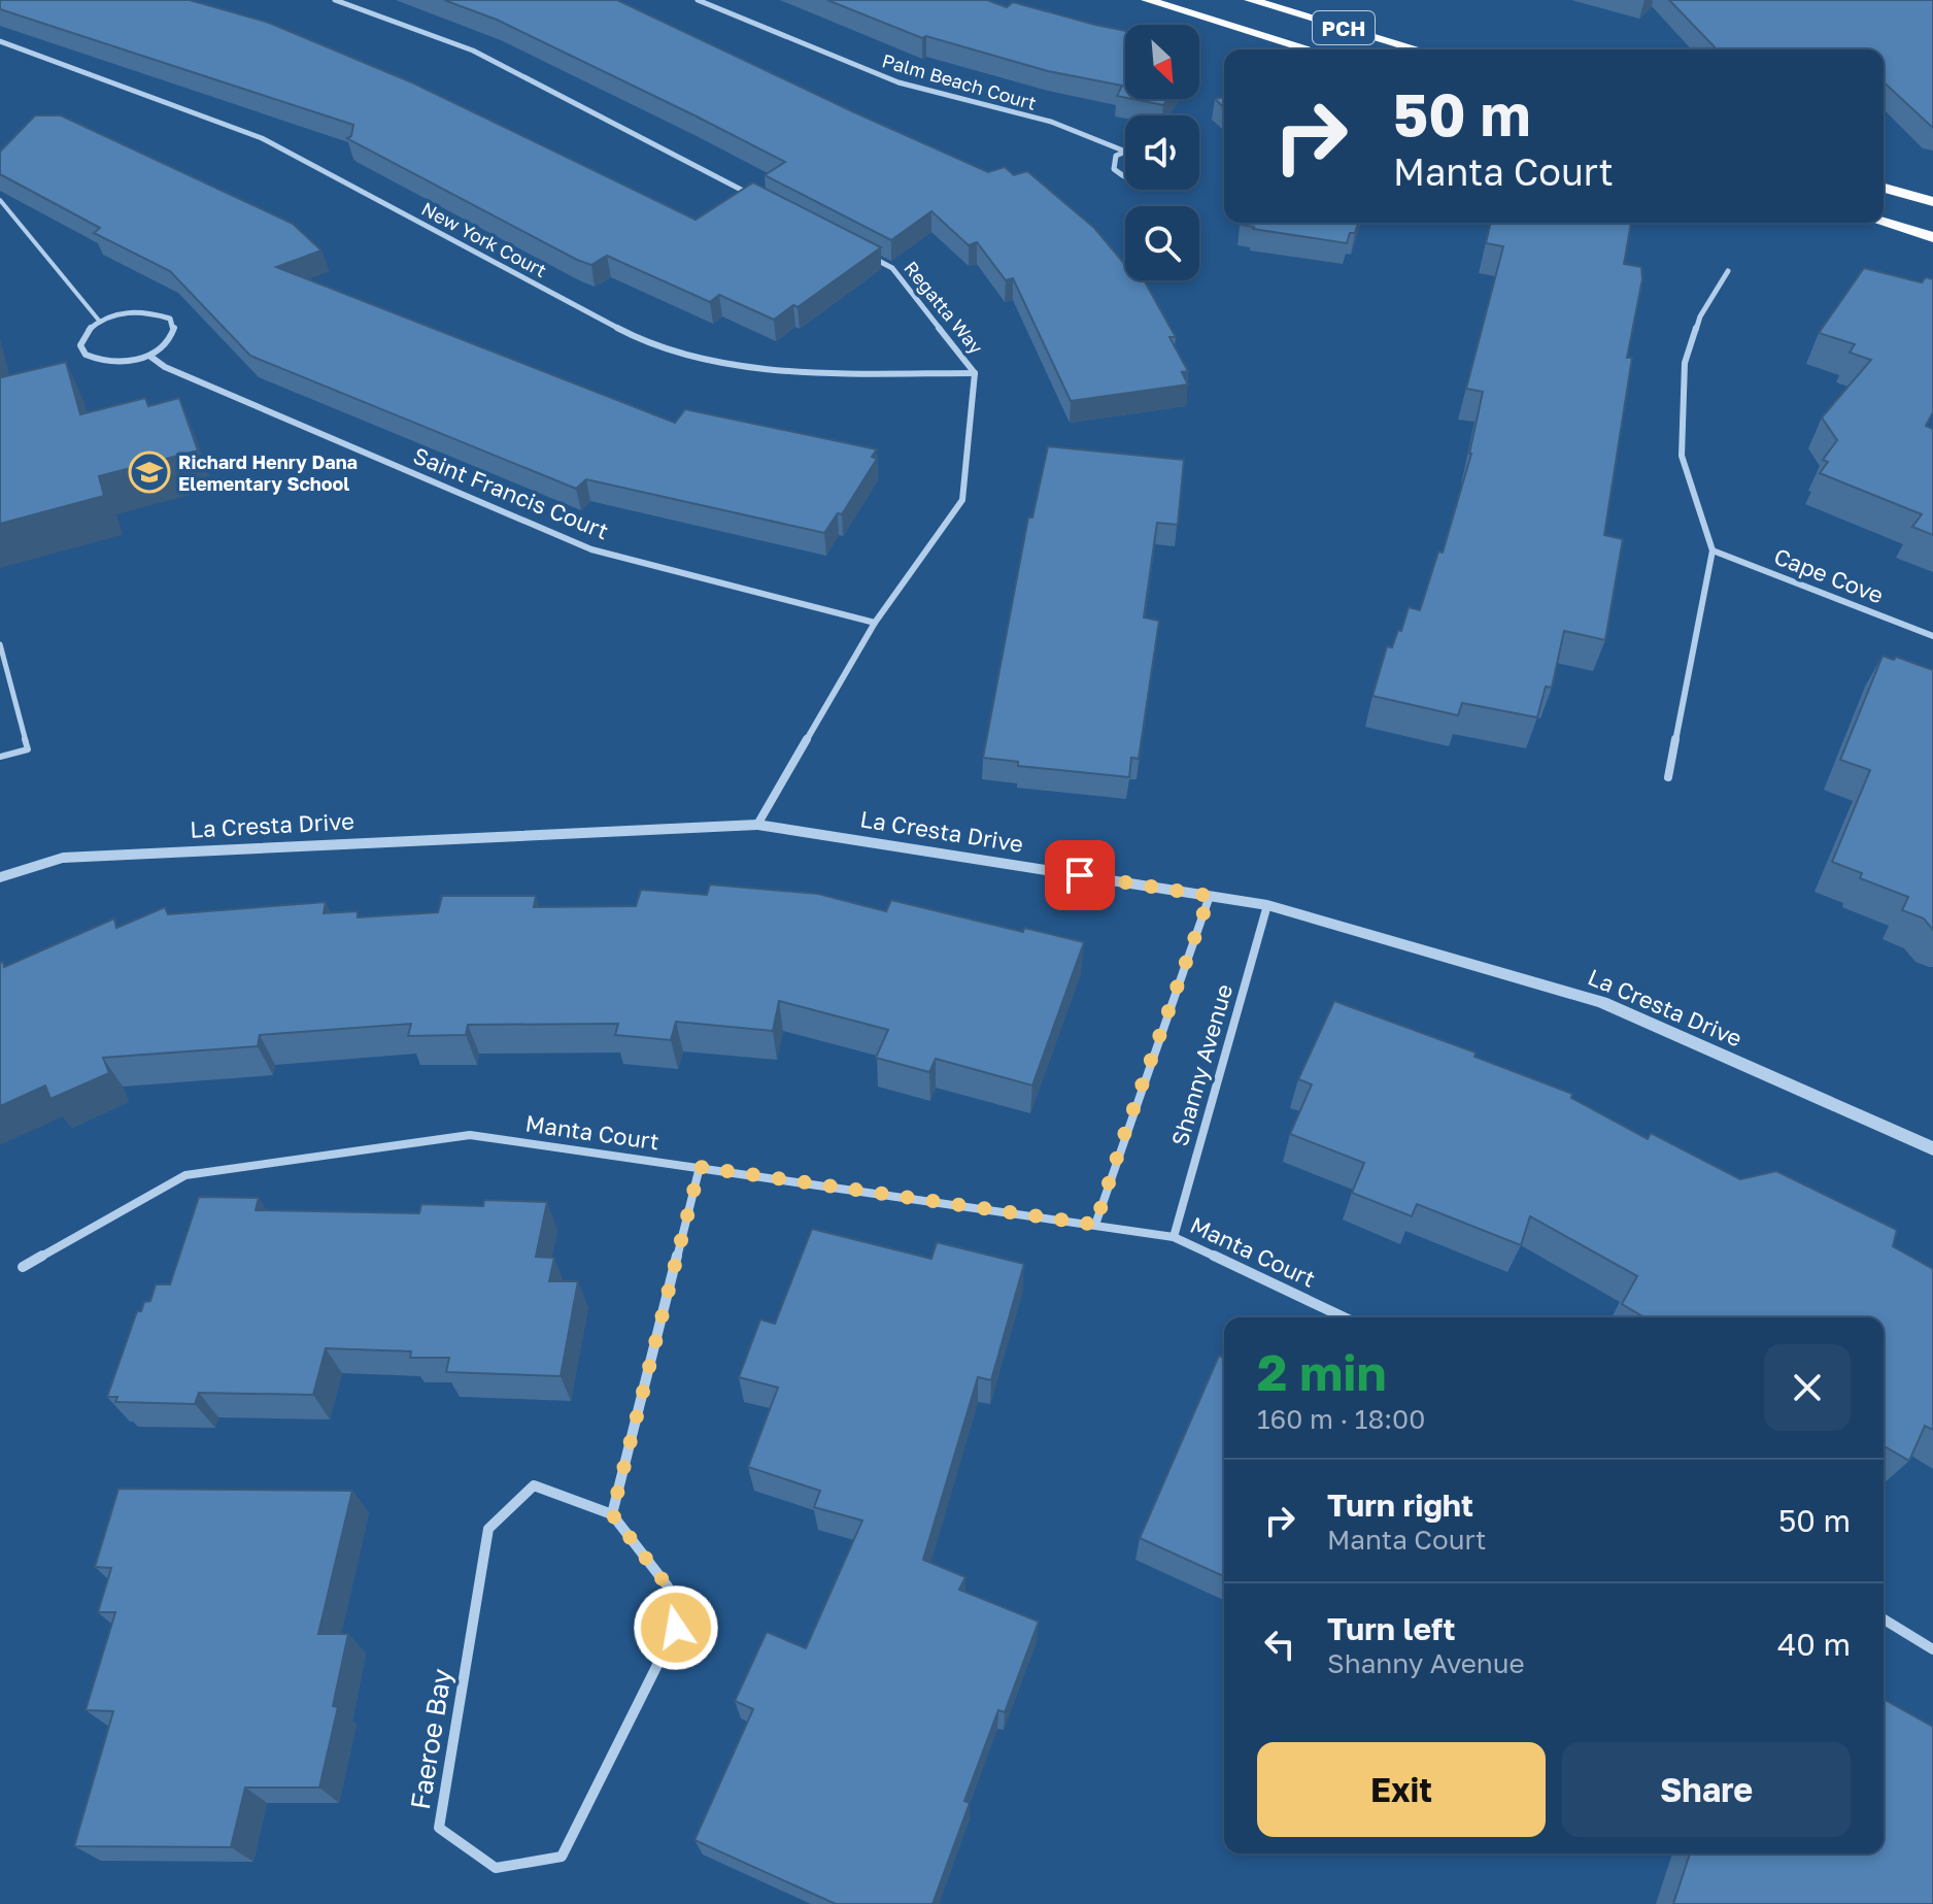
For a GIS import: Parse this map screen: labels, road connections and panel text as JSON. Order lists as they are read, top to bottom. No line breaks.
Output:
{"streets":{"highway":["PCH"],"street":["Palm Beach Court","New York Court","Regatta Way","Saint Francis Court","Cape Cove","La Cresta Drive","Shanny Avenue","Manta Court","Faeroe Bay"]},"crossings":[["New York Court","Regatta Way"],["Regatta Way","Saint Francis Court"],["Regatta Way","La Cresta Drive"],["La Cresta Drive","Shanny Avenue"],["Shanny Avenue","Manta Court"]],"places":{"school or university":["Richard Henry Dana Elementary School"]},"north":"bottom right","page":{"turn":["50 m","Manta Court"],"heading":["2 min","160 m · 18:00"],"list":[{"name":"Turn right","note":"Manta Court","value":"50 m"},{"name":"Turn left","note":"Shanny Avenue","value":"40 m"}],"buttons":["Exit","Share"]}}
